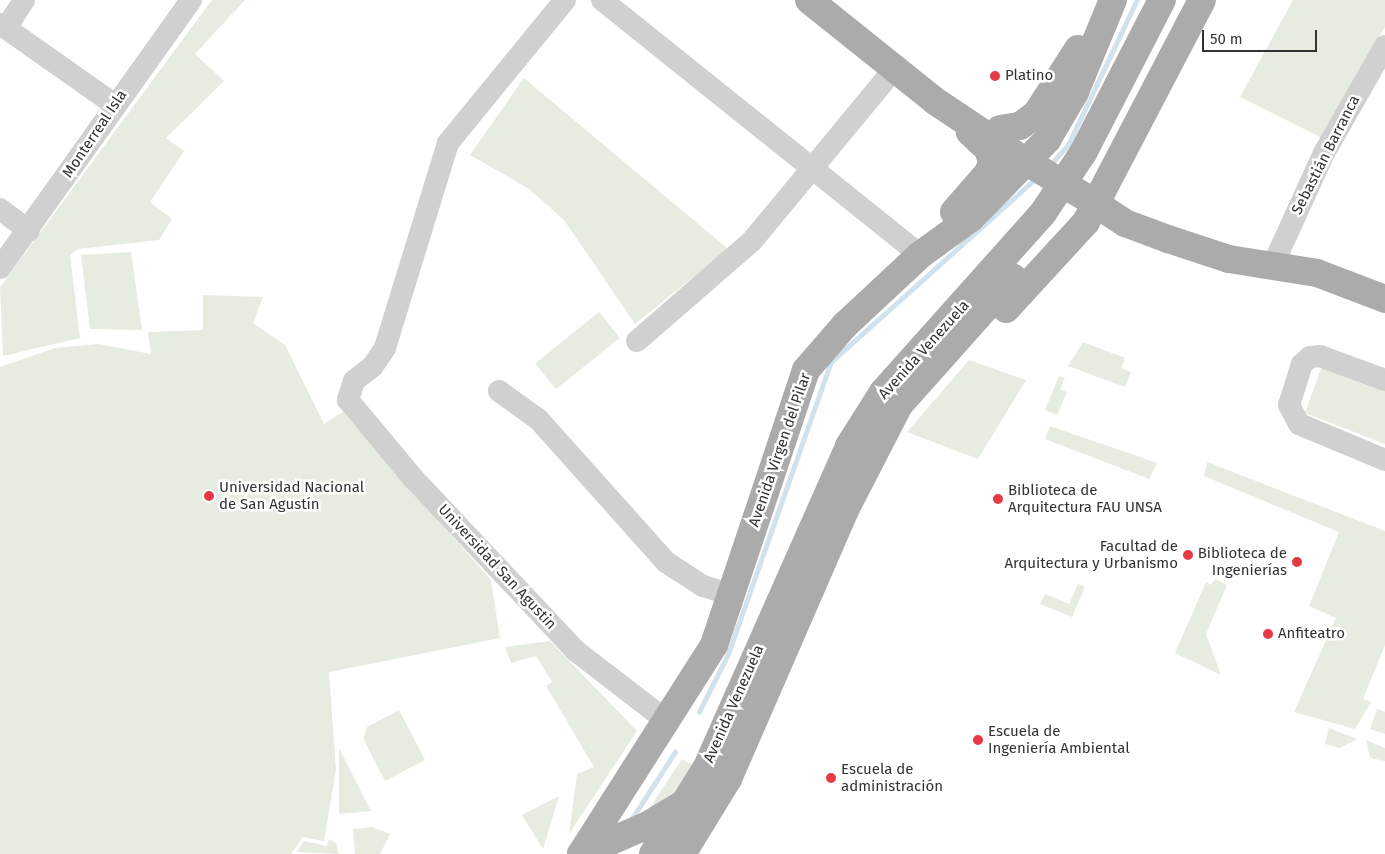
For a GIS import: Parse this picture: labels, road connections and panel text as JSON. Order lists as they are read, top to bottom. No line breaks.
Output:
{"streets":{"main road":["Avenida Venezuela","Avenida Virgen del Pilar"],"street":["Monterreal Isla","Sebastián Barranca","Universidad San Agustin"]},"crossings":[["Avenida Virgen del Pilar","Universidad San Agustin"]],"places":["Platino","Universidad Nacional de San Agustín","Biblioteca de Arquitectura FAU UNSA","Facultad de Arquitectura y Urbanismo","Biblioteca de Ingenierías","Anfiteatro","Escuela de Ingeniería Ambiental","Escuela de administración"],"scale_bar":"50 m"}
